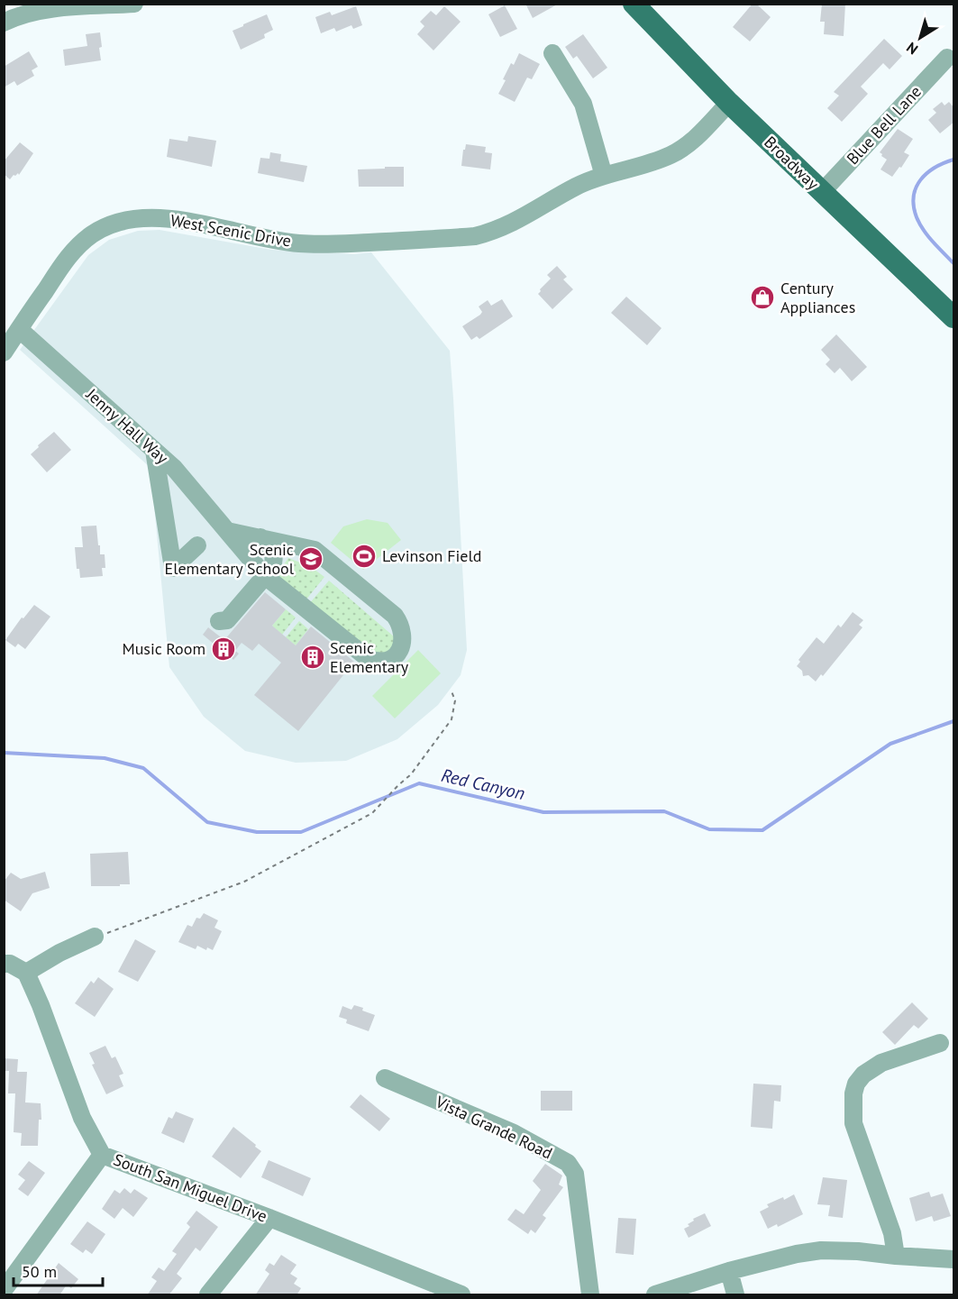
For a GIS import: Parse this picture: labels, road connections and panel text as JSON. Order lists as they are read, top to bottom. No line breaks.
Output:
{"streets":{"main road":["Broadway"],"street":["Blue Bell Lane","West Scenic Drive","Jenny Hall Way","Vista Grande Road","South San Miguel Drive"]},"crossings":[["Blue Bell Lane","Broadway"],["Broadway","West Scenic Drive"],["West Scenic Drive","Jenny Hall Way"]],"water":["Red Canyon"],"places":{"shop":["Century Appliances"],"sports":["Levinson Field"],"school or university":["Scenic Elementary School"],"building":["Music Room","Scenic Elementary"]},"scale_bar":"50 m","north":"bottom left"}
